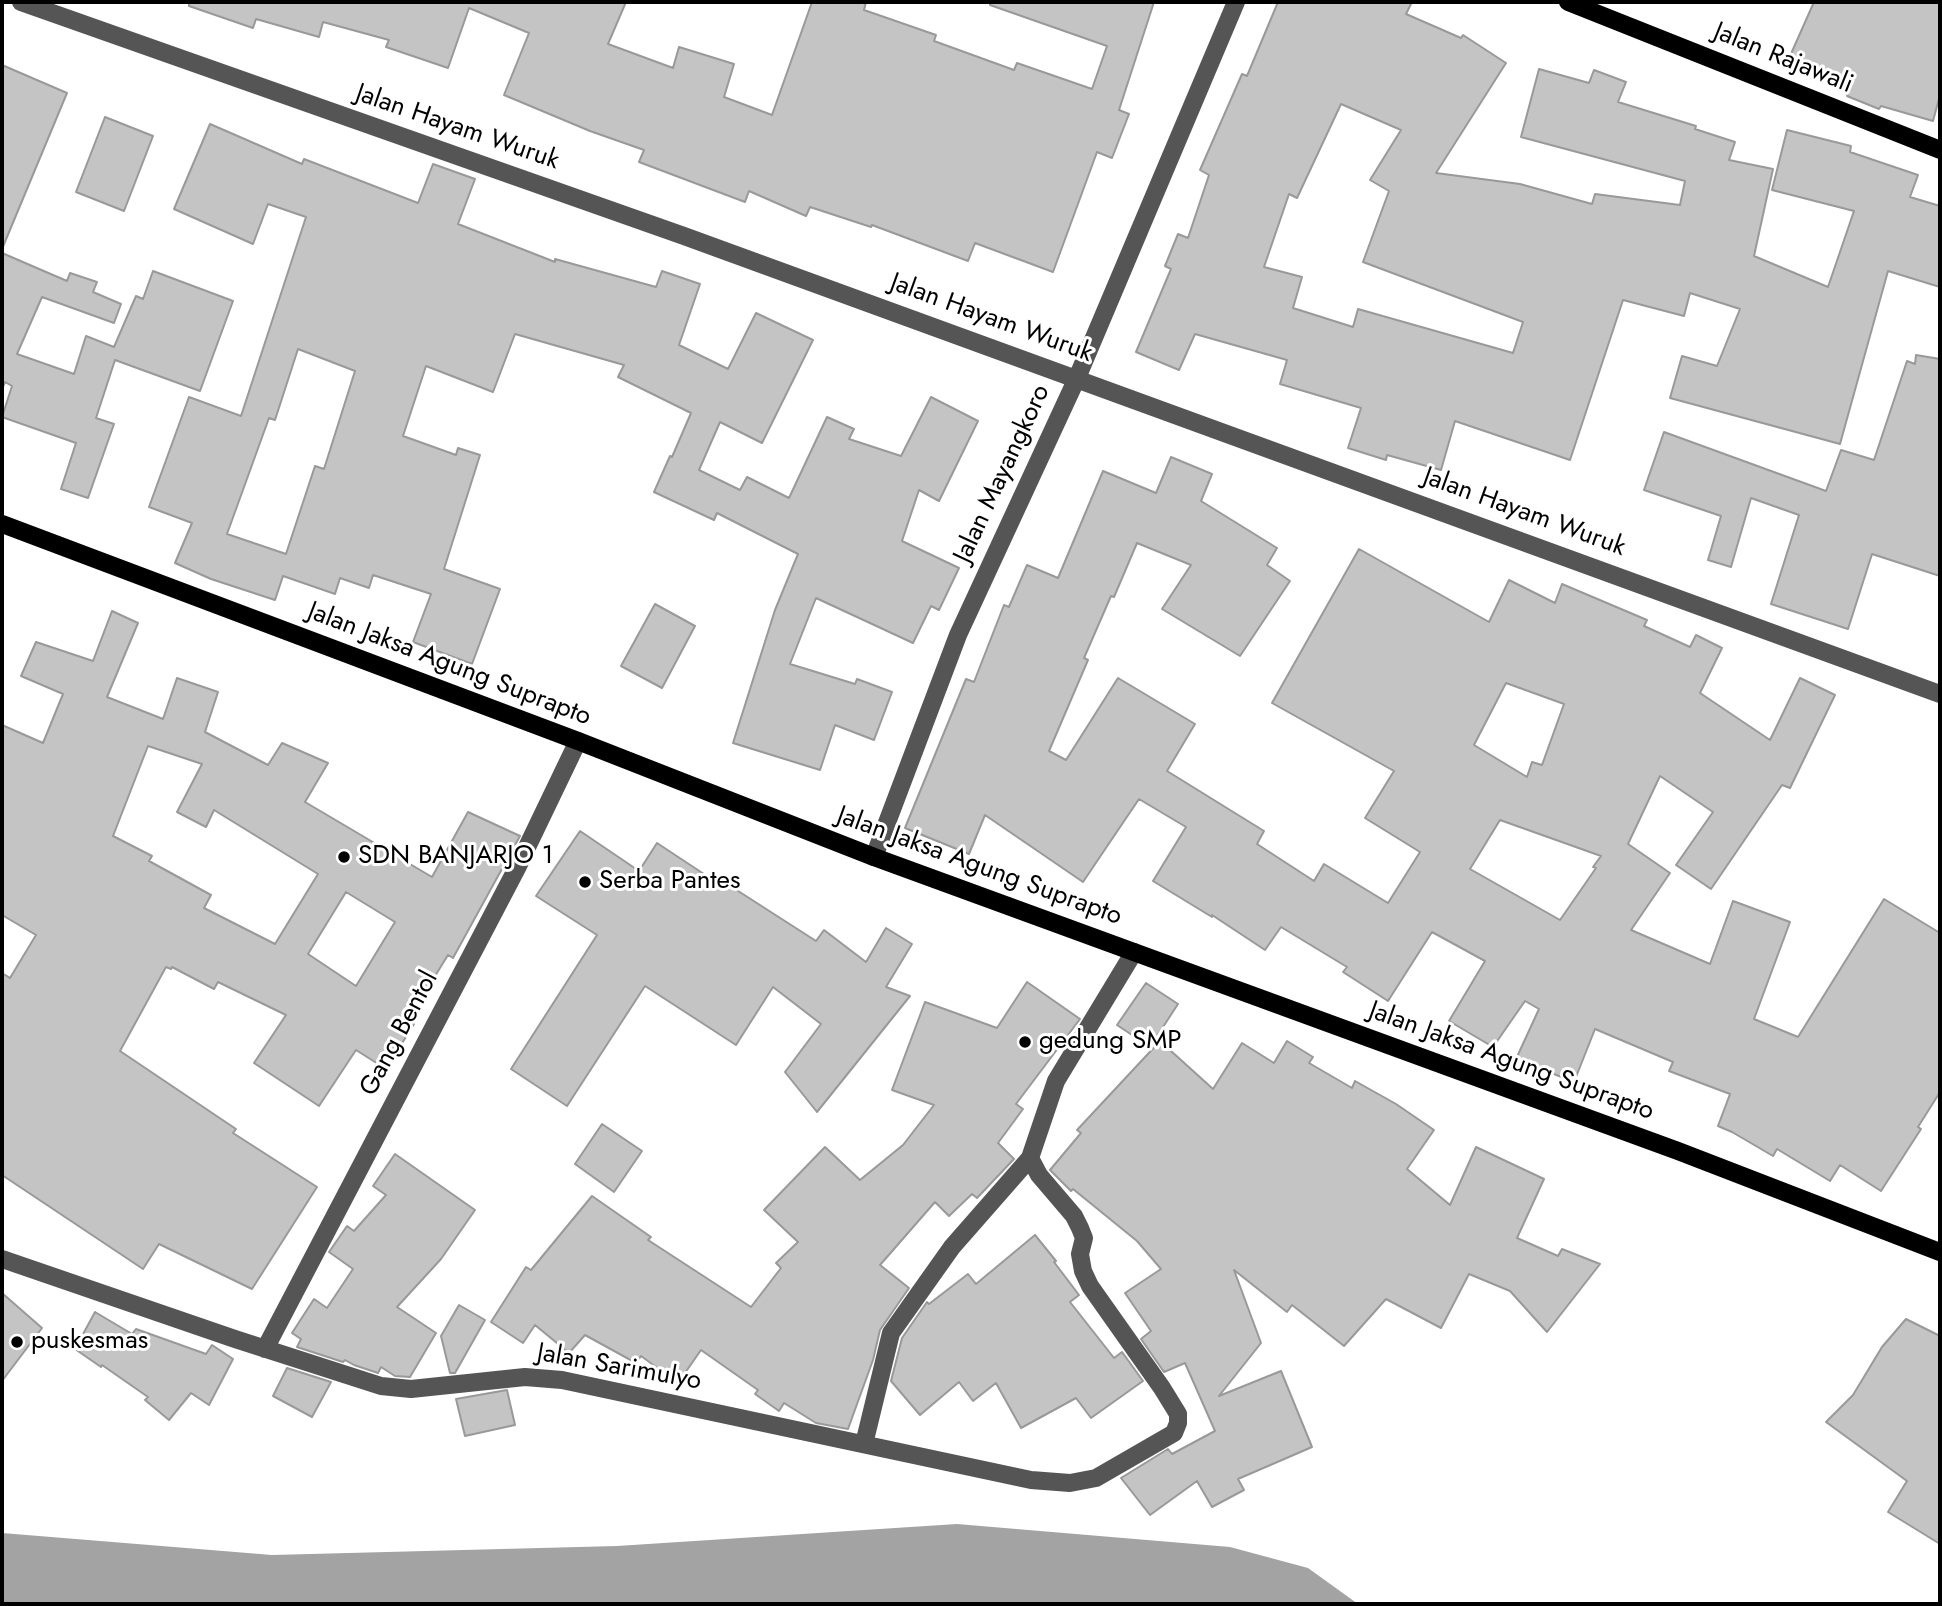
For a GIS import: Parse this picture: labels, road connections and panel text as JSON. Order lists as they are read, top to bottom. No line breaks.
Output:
{"streets":{"main road":["Jalan Rajawali","Jalan Jaksa Agung Suprapto"],"street":["Jalan Hayam Wuruk","Jalan Mayangkoro","Gang Bentol","Jalan Sarimulyo"]},"crossings":[["Jalan Hayam Wuruk","Jalan Mayangkoro"],["Jalan Mayangkoro","Jalan Jaksa Agung Suprapto"],["Jalan Jaksa Agung Suprapto","Gang Bentol"],["Gang Bentol","Jalan Sarimulyo"]],"places":["SDN BANJARJO 1","Serba Pantes","gedung SMP","puskesmas"]}
